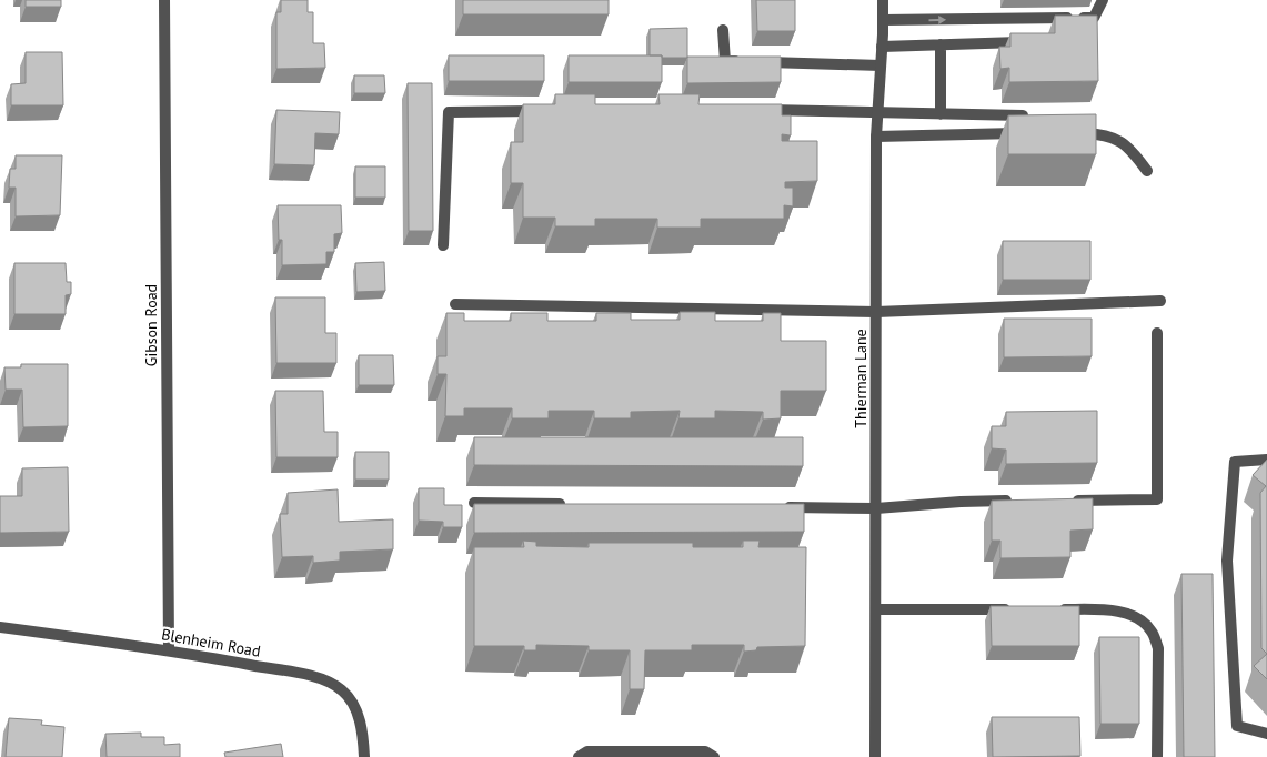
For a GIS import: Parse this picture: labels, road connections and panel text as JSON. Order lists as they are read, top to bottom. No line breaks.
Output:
{"streets":{"street":["Gibson Road","Thierman Lane","Blenheim Road"]},"crossings":[["Gibson Road","Blenheim Road"]]}
